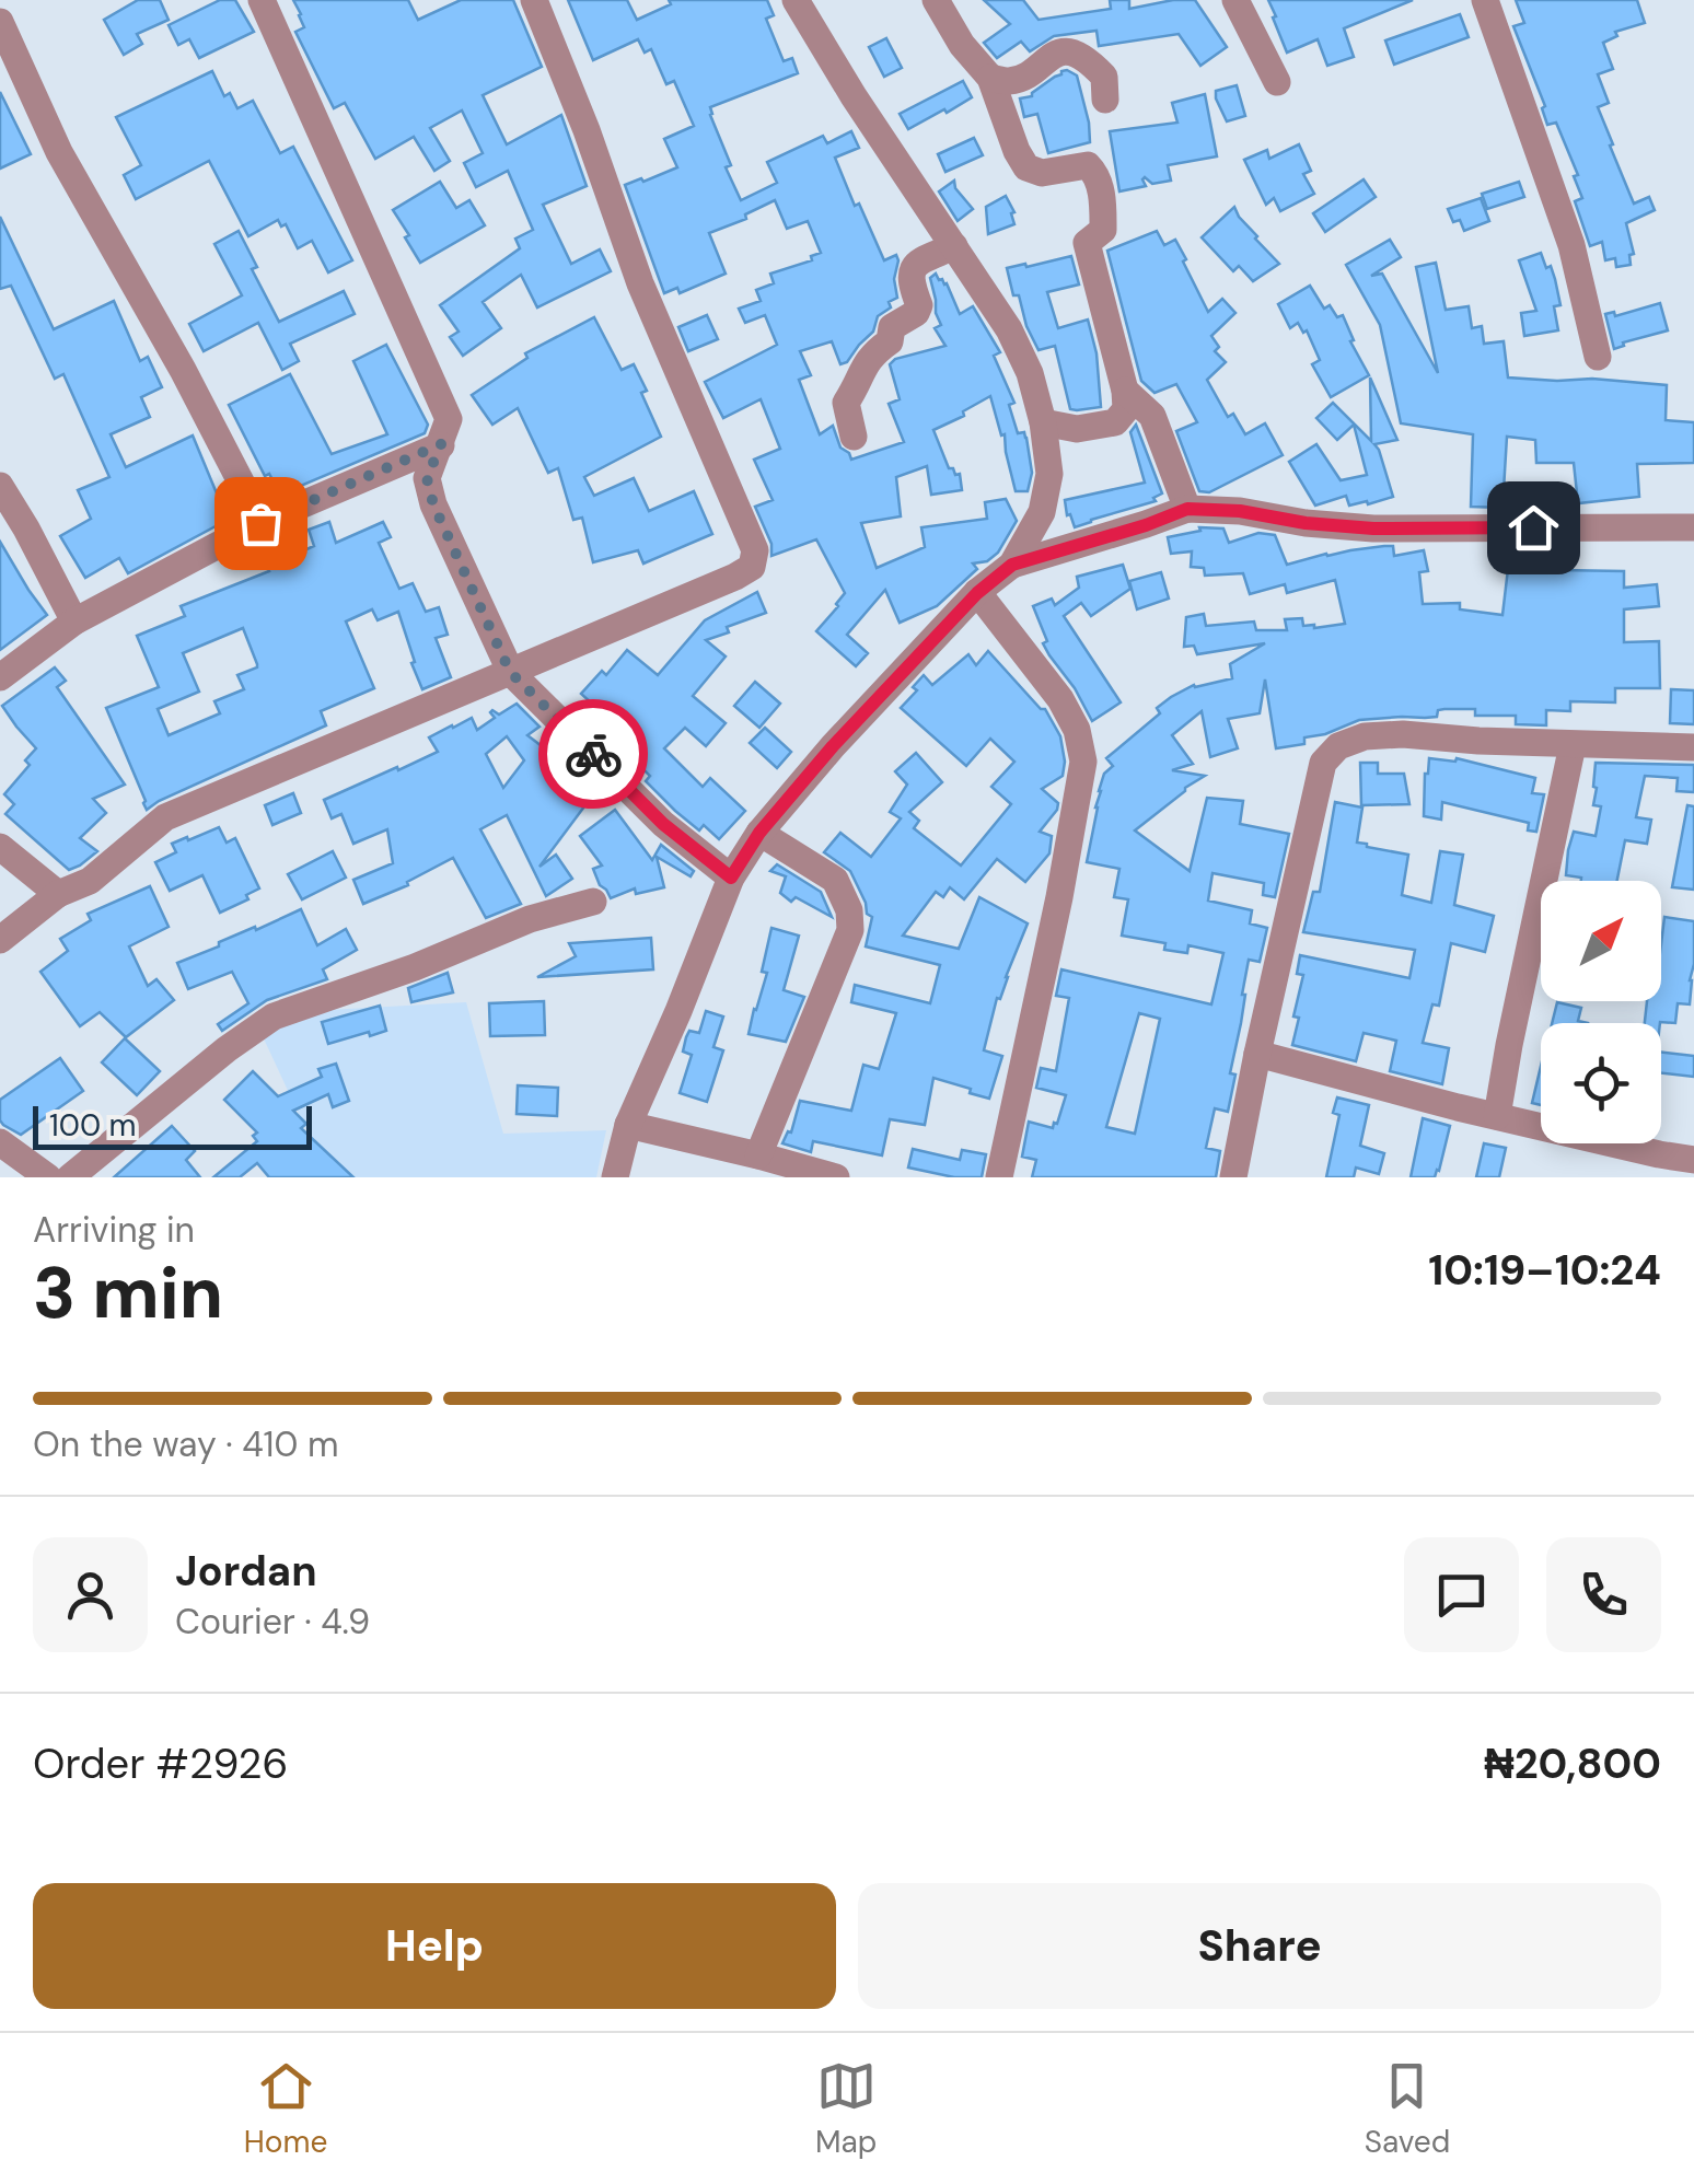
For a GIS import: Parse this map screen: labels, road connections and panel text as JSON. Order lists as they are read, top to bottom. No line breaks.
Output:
{"scale_bar":"100 m","north":"top right","page":{"scale":"100 m","heading":["3 min","Arriving in","10:19–10:24"],"panel":["Jordan","Courier · 4.9","Order #2926","₦20,800"],"bar":"On the way · 410 m","buttons":["Help","Share"],"tabs":["Home","Map","Saved"]}}
